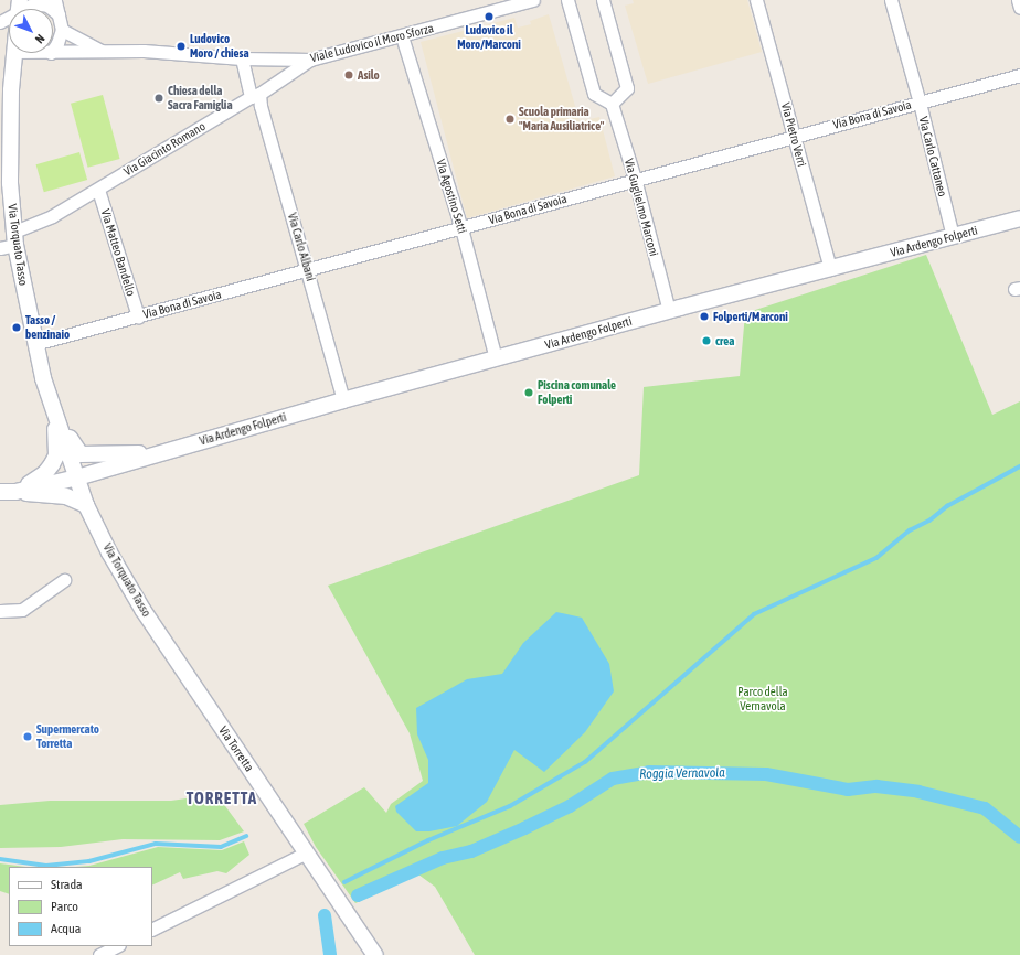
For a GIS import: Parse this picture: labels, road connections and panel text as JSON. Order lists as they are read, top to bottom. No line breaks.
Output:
{"streets":{"street":["Viale Ludovico il Moro Sforza","Via Bona di Savoia","Via Pietro Verri","Via Giacinto Romano","Via Carlo Cattaneo","Via Agostino Setti","Via Guglielmo Marconi","Via Ardengo Folperti","Via Torquato Tasso","Via Carlo Albani","Via Matteo Bandello","Via Torretta"]},"crossings":[["Viale Ludovico il Moro Sforza","Via Giacinto Romano"],["Viale Ludovico il Moro Sforza","Via Agostino Setti"],["Viale Ludovico il Moro Sforza","Via Carlo Albani"],["Via Bona di Savoia","Via Pietro Verri"],["Via Bona di Savoia","Via Carlo Cattaneo"],["Via Bona di Savoia","Via Agostino Setti"],["Via Bona di Savoia","Via Guglielmo Marconi"],["Via Bona di Savoia","Via Torquato Tasso"],["Via Bona di Savoia","Via Carlo Albani"],["Via Bona di Savoia","Via Matteo Bandello"],["Via Pietro Verri","Via Ardengo Folperti"],["Via Giacinto Romano","Via Torquato Tasso"],["Via Giacinto Romano","Via Carlo Albani"],["Via Giacinto Romano","Via Matteo Bandello"],["Via Carlo Cattaneo","Via Ardengo Folperti"],["Via Agostino Setti","Via Ardengo Folperti"],["Via Guglielmo Marconi","Via Ardengo Folperti"],["Via Ardengo Folperti","Via Torquato Tasso"],["Via Ardengo Folperti","Via Carlo Albani"],["Via Torquato Tasso","Via Torretta"]],"districts":["TORRETTA"],"water":["Roggia Vernavola"],"parks":["Parco della Vernavola"],"places":["Ludovico il Moro/Marconi","Ludovico Moro / chiesa","Asilo","Chiesa della Sacra Famiglia","Scuola primaria \"Maria Ausiliatrice\"","Folperti/Marconi","Tasso / benzinaio","crea","Piscina comunale Folperti","Supermercato Torretta"],"legend":["Strada","Parco","Acqua"],"north":"bottom right"}
